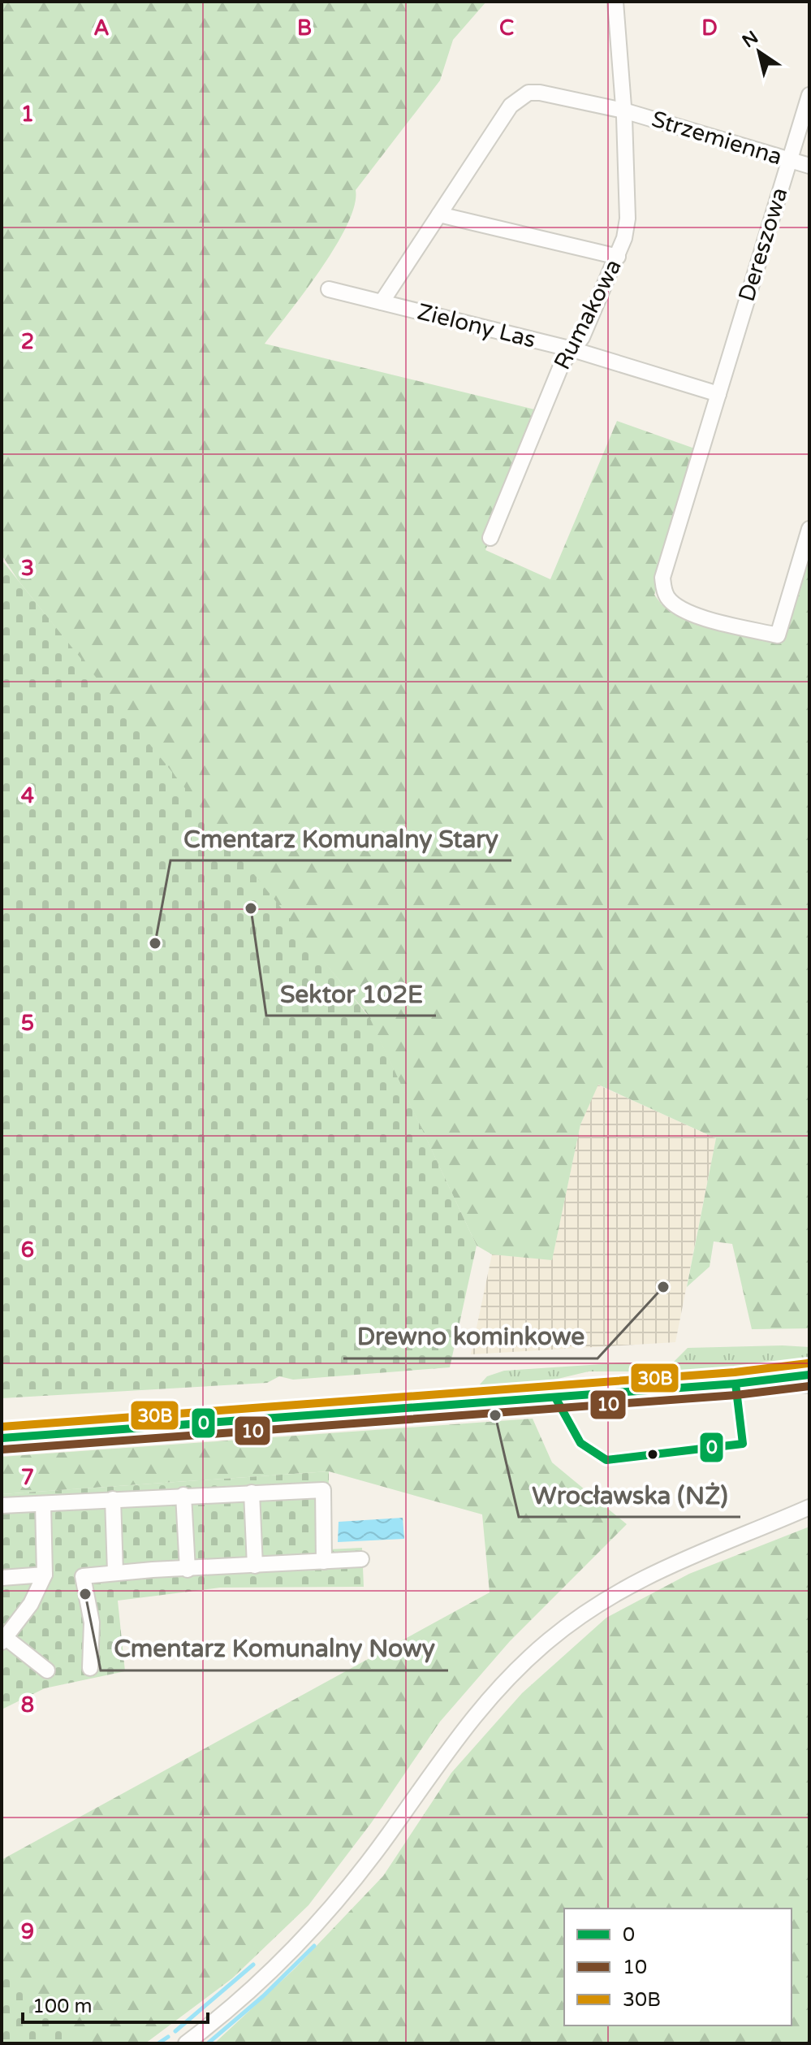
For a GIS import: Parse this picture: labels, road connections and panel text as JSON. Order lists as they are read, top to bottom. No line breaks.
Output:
{"streets":{"street":["Strzemienna","Dereszowa","Rumakowa","Zielony Las"]},"crossings":[["Strzemienna","Dereszowa"],["Strzemienna","Rumakowa"],["Strzemienna","Zielony Las"],["Rumakowa","Zielony Las"]],"places":["Sektor 102E","Cmentarz Komunalny Stary","Drewno kominkowe","Wrocławska (NŻ)","Cmentarz Komunalny Nowy"],"lines":["transit line 30B","transit line 0","transit line 10"],"legend":["0","10","30B"],"scale_bar":"100 m","north":"top left","grid":{"columns":["A","B","C","D"],"rows":["1","2","3","4","5","6","7","8","9"]}}
